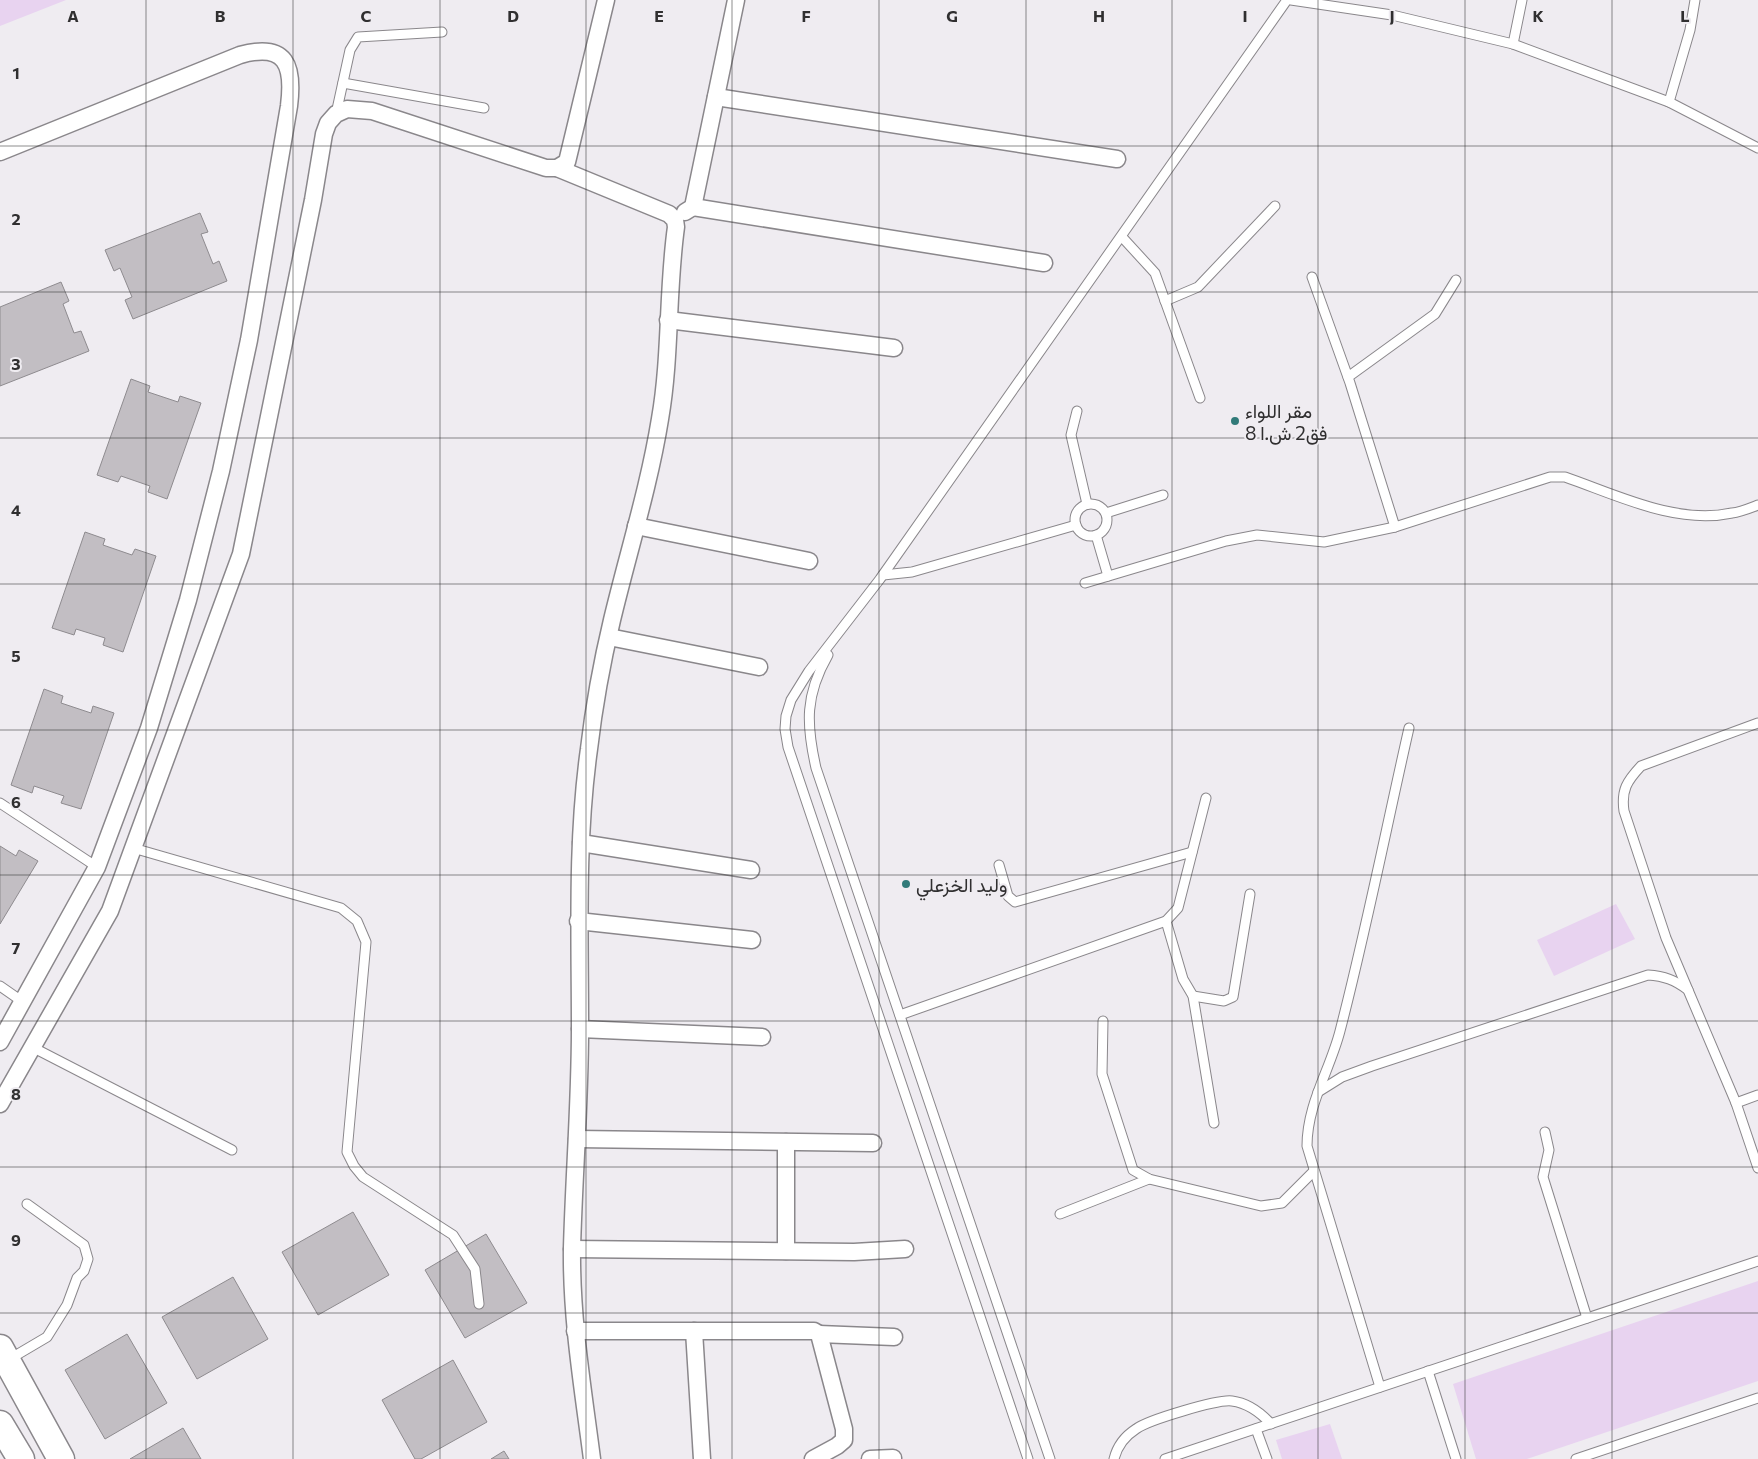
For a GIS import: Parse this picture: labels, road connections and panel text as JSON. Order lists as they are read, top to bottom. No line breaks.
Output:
{"places":["مقر اللواء 8 فق2 ش.ا","وليد الخزعلي"],"grid":{"columns":["A","B","C","D","E","F","G","H","I","J","K","L"],"rows":["1","2","3","4","5","6","7","8","9"]}}
